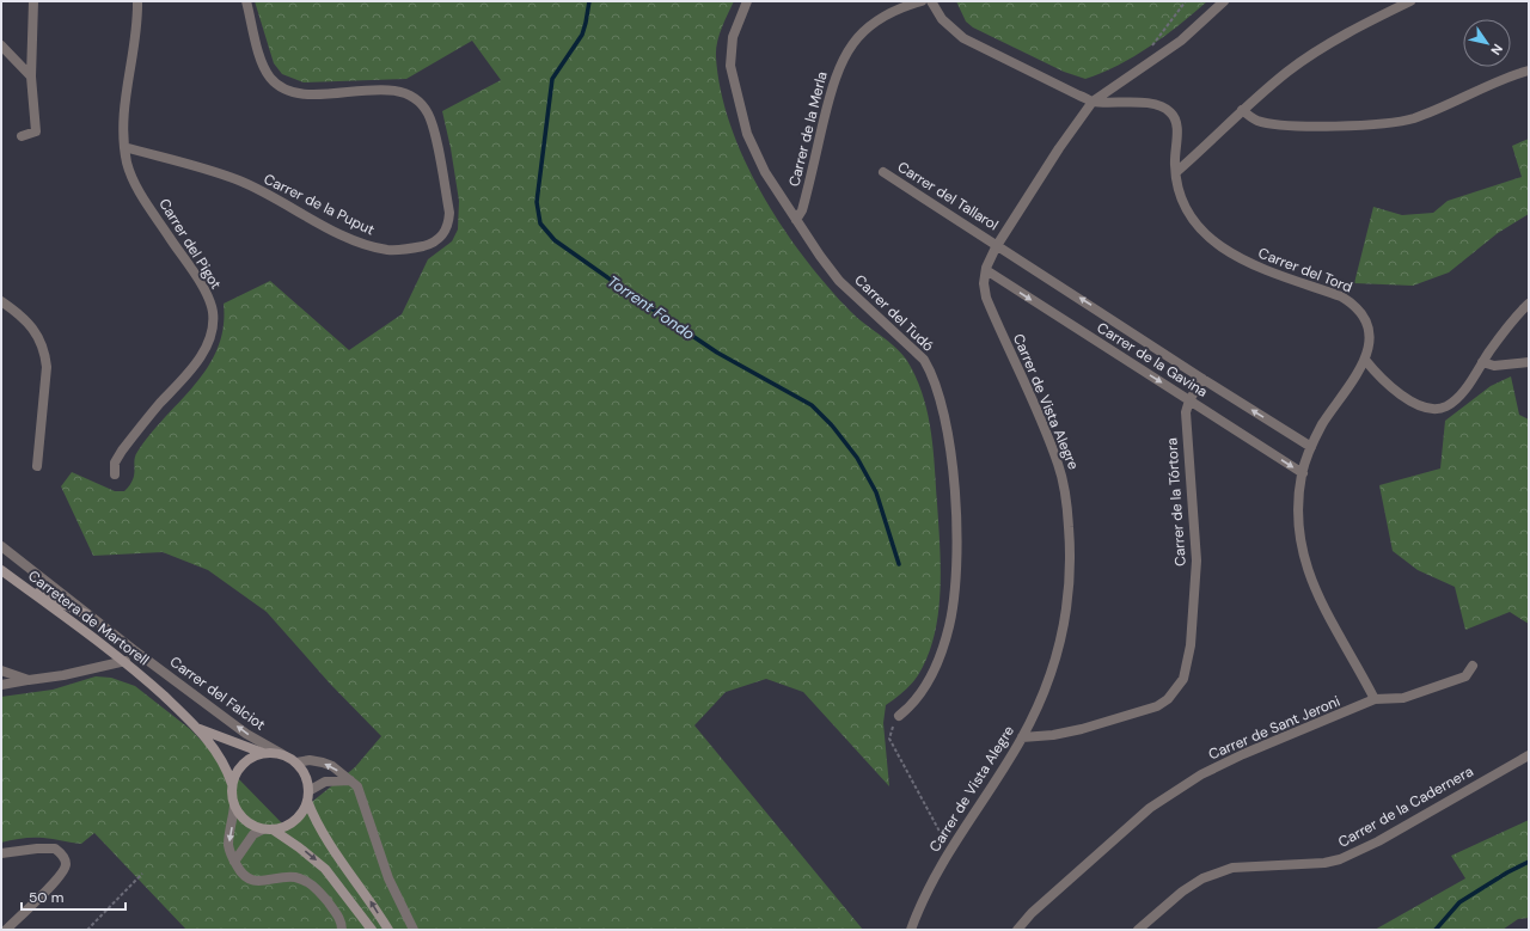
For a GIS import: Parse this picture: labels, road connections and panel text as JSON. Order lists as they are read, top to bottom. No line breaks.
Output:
{"streets":{"main road":["Carretera de Martorell"],"street":["Carrer de la Merla","Carrer del Tallarol","Carrer de la Puput","Carrer del Pigot","Carrer del Tord","Carrer del Tudó","Carrer de la Gavina","Carrer de Vista Alegre","Carrer de la Tórtora","Carrer del Falciot","Carrer de Sant Jeroni","Carrer de la Cadernera"]},"crossings":[["Carrer de la Merla","Carrer del Tudó"],["Carrer del Tallarol","Carrer de la Gavina"],["Carrer del Tallarol","Carrer de Vista Alegre"],["Carrer de la Puput","Carrer del Pigot"],["Carrer del Tord","Carrer de la Gavina"],["Carrer del Tord","Carrer de Vista Alegre"],["Carrer del Tord","Carrer de Sant Jeroni"],["Carrer de la Gavina","Carrer de Vista Alegre"],["Carrer de la Gavina","Carrer de la Tórtora"],["Carrer de Vista Alegre","Carrer de la Tórtora"],["Carretera de Martorell","Carrer del Falciot"]],"one_way":["Carrer del Falciot"],"water":["Torrent Fondo"],"scale_bar":"50 m","north":"bottom right"}
